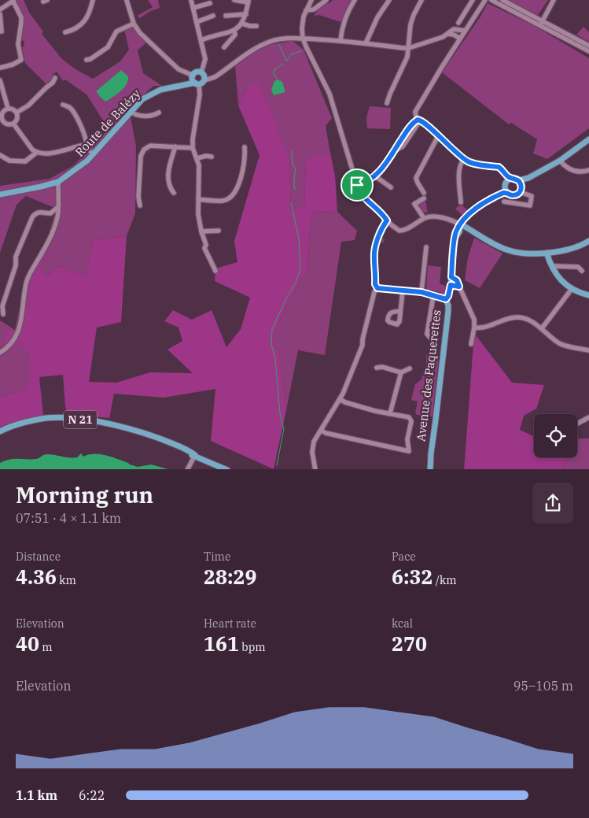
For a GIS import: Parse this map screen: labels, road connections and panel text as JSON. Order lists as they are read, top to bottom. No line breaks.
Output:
{"streets":{"main road":["Route de Balézy","Avenue des Paquerettes","N 21"]},"page":{"heading":["Morning run","07:51 · 4 × 1.1 km"],"stats":[["Distance","4.36 km"],["Time","28:29"],["Pace","6:32 /km"],["Elevation","40 m"],["Heart rate","161 bpm"],["kcal","270"]],"chart":["Elevation","95–105 m"],"list":[{"name":"1.1 km","note":"6:22"}]}}
